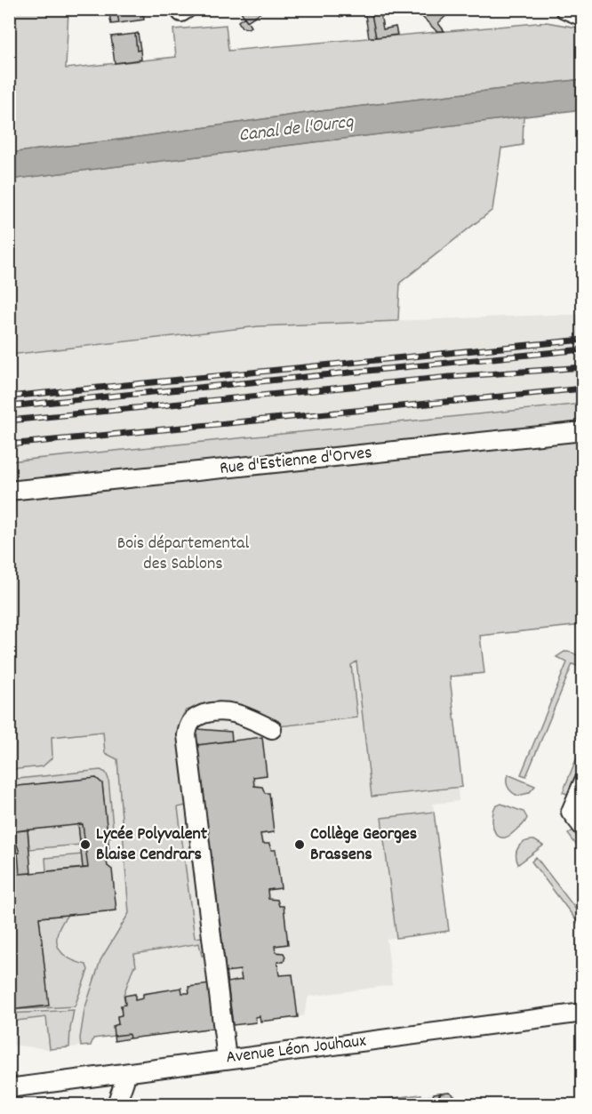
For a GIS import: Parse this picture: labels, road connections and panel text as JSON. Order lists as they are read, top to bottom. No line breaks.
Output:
{"streets":{"street":["Rue d'Estienne d'Orves","Avenue Léon Jouhaux"]},"water":["Canal de l'Ourcq"],"parks":["Bois départemental des Sablons"],"places":["Lycée Polyvalent Blaise Cendrars","Collège Georges Brassens"]}
